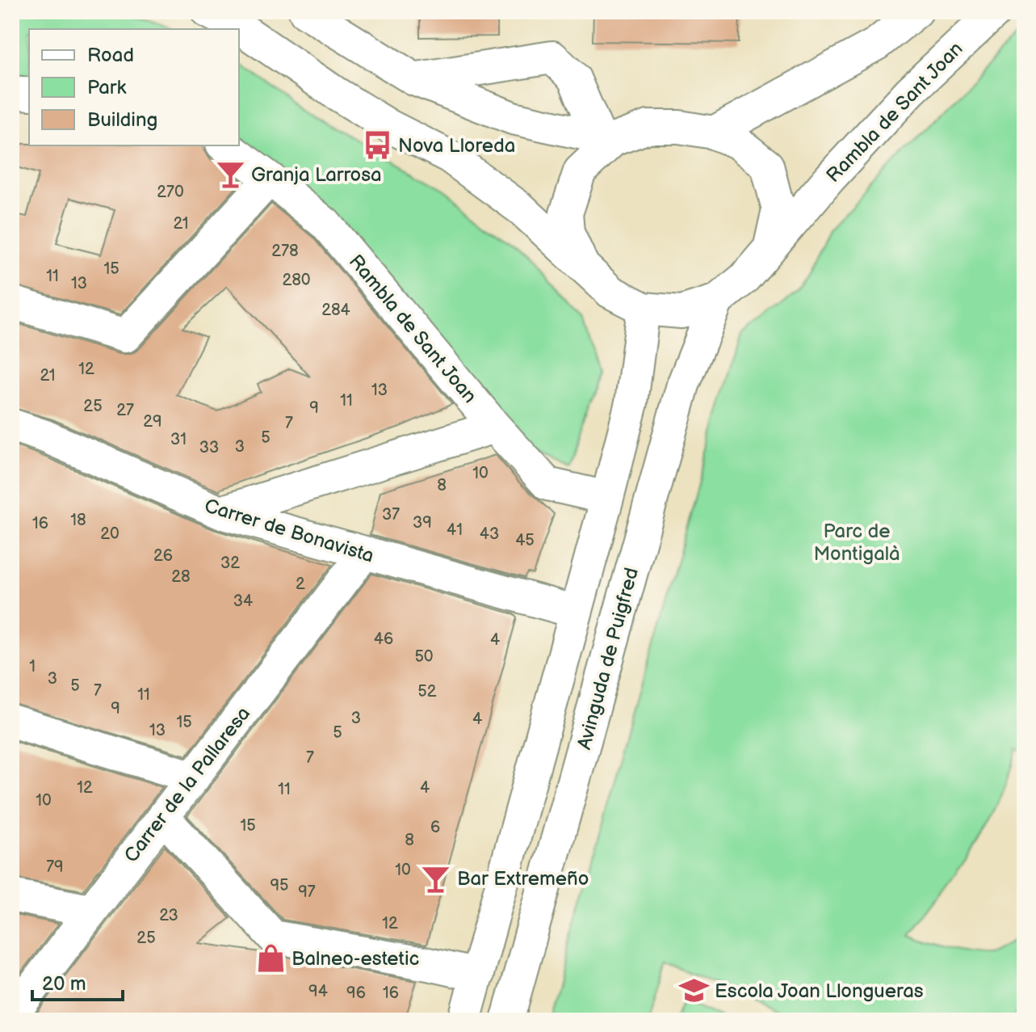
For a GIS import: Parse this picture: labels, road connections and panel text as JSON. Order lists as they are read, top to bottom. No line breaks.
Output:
{"streets":{"street":["Rambla de Sant Joan","Carrer de Bonavista","Avinguda de Puigfred","Carrer de la Pallaresa"]},"crossings":[["Rambla de Sant Joan","Avinguda de Puigfred"],["Carrer de Bonavista","Carrer de la Pallaresa"]],"parks":["Parc de Montigalà"],"places":{"bus stop":["Nova Lloreda"],"bar":["Granja Larrosa","Bar Extremeño"],"shop":["Balneo-estetic"],"school or university":["Escola Joan Llongueras"]},"house_numbers":["270","21","278","15","11","280","13","284","12","21","13","11","25","9","27","29","7","5","31","3","33","10","8","37","18","39","16","41","20","43","45","26","32","28","2","34","46","4","50","1","3","5","7","52","11","9","3","4","15","13","5","7","12","4","11","10","15","6","8","79","10","95","97","23","12","25","94","96","16"],"legend":["Road","Park","Building"],"scale_bar":"20 m"}
